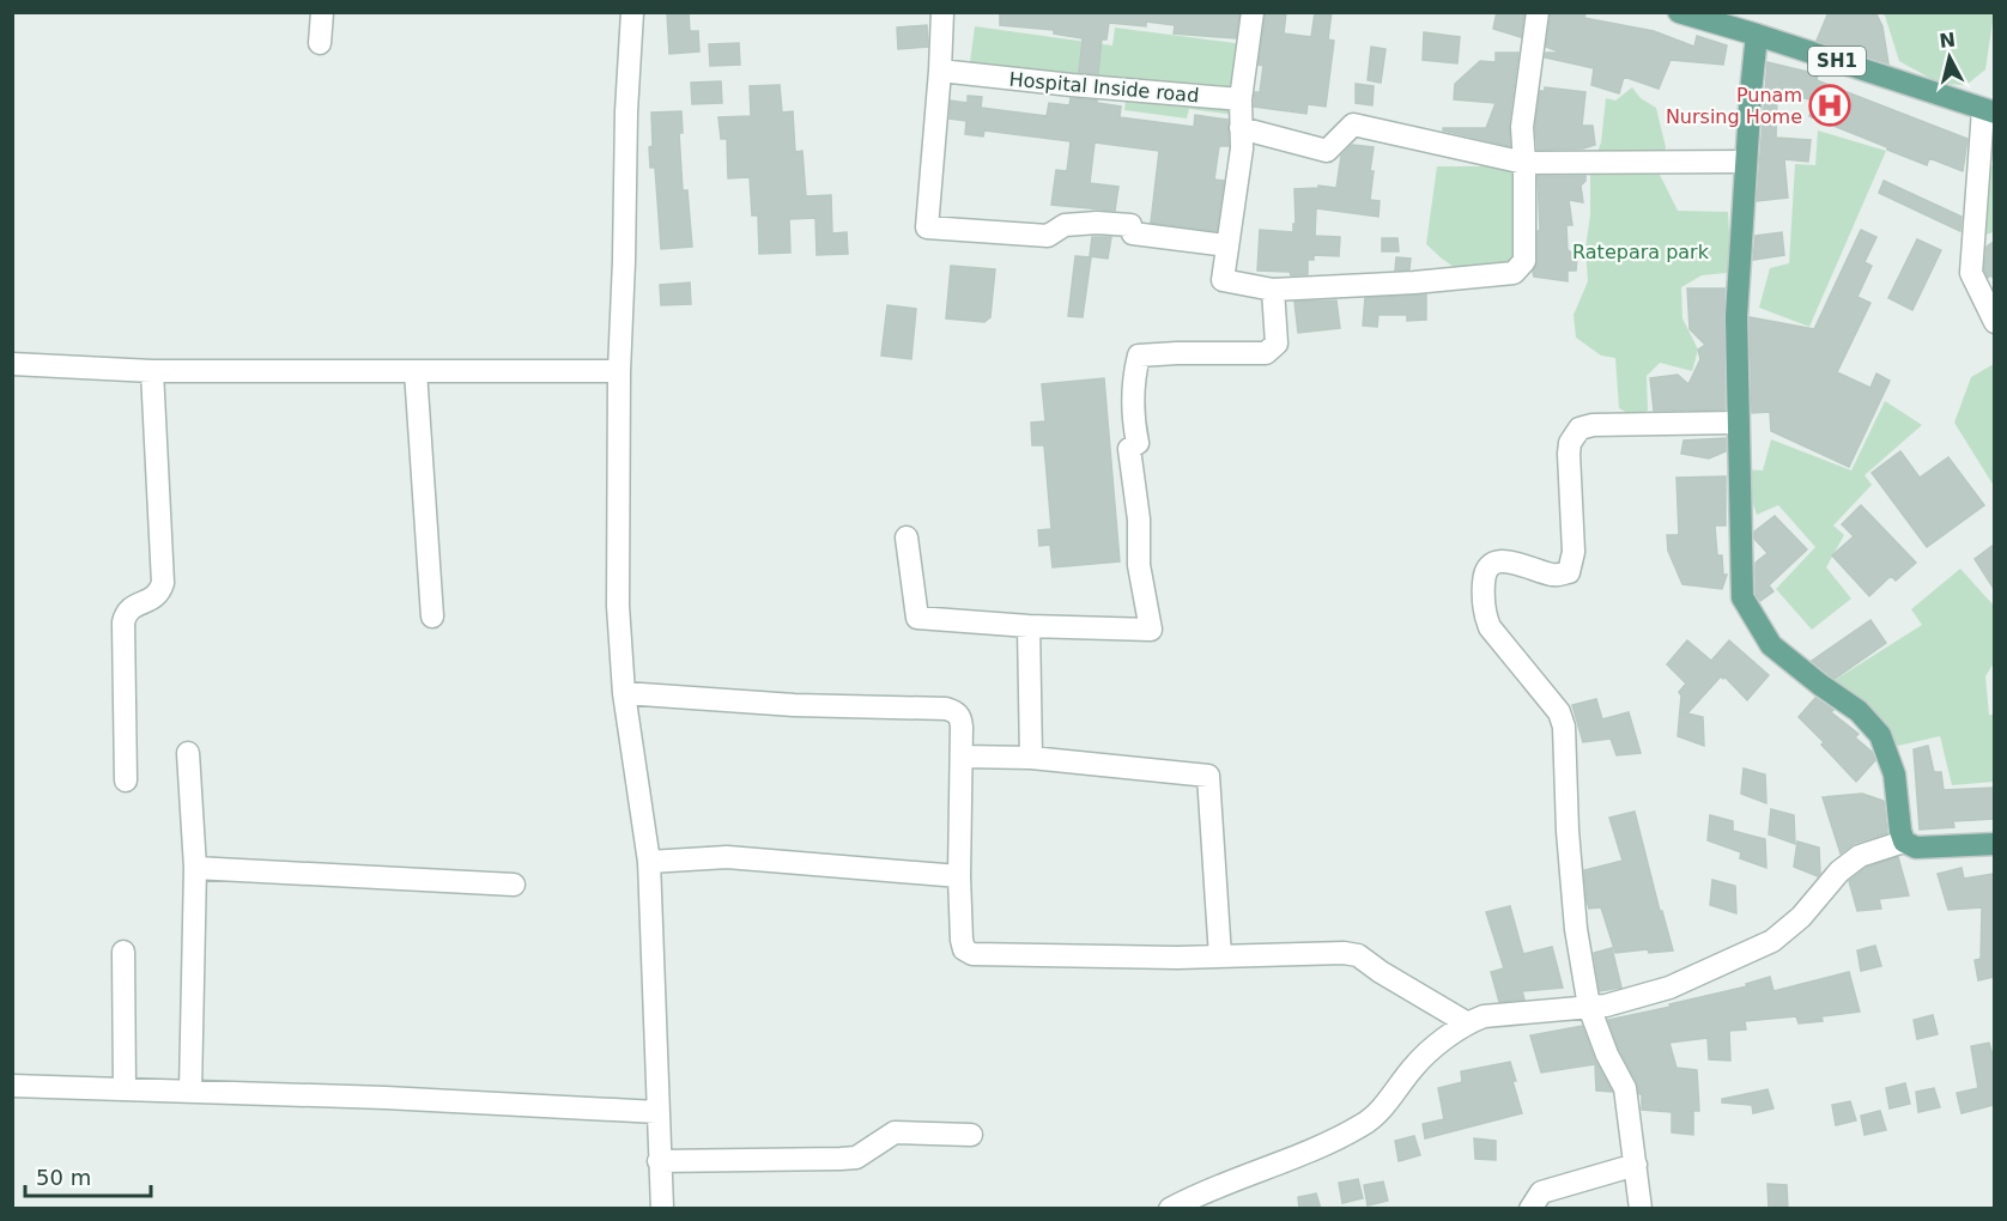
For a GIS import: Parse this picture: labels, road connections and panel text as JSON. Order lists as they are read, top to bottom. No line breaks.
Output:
{"streets":{"main road":["SH1"],"street":["Hospital Inside road"]},"parks":["Ratepara park"],"places":{"hospital":["Punam Nursing Home"]},"scale_bar":"50 m","north":"top"}
